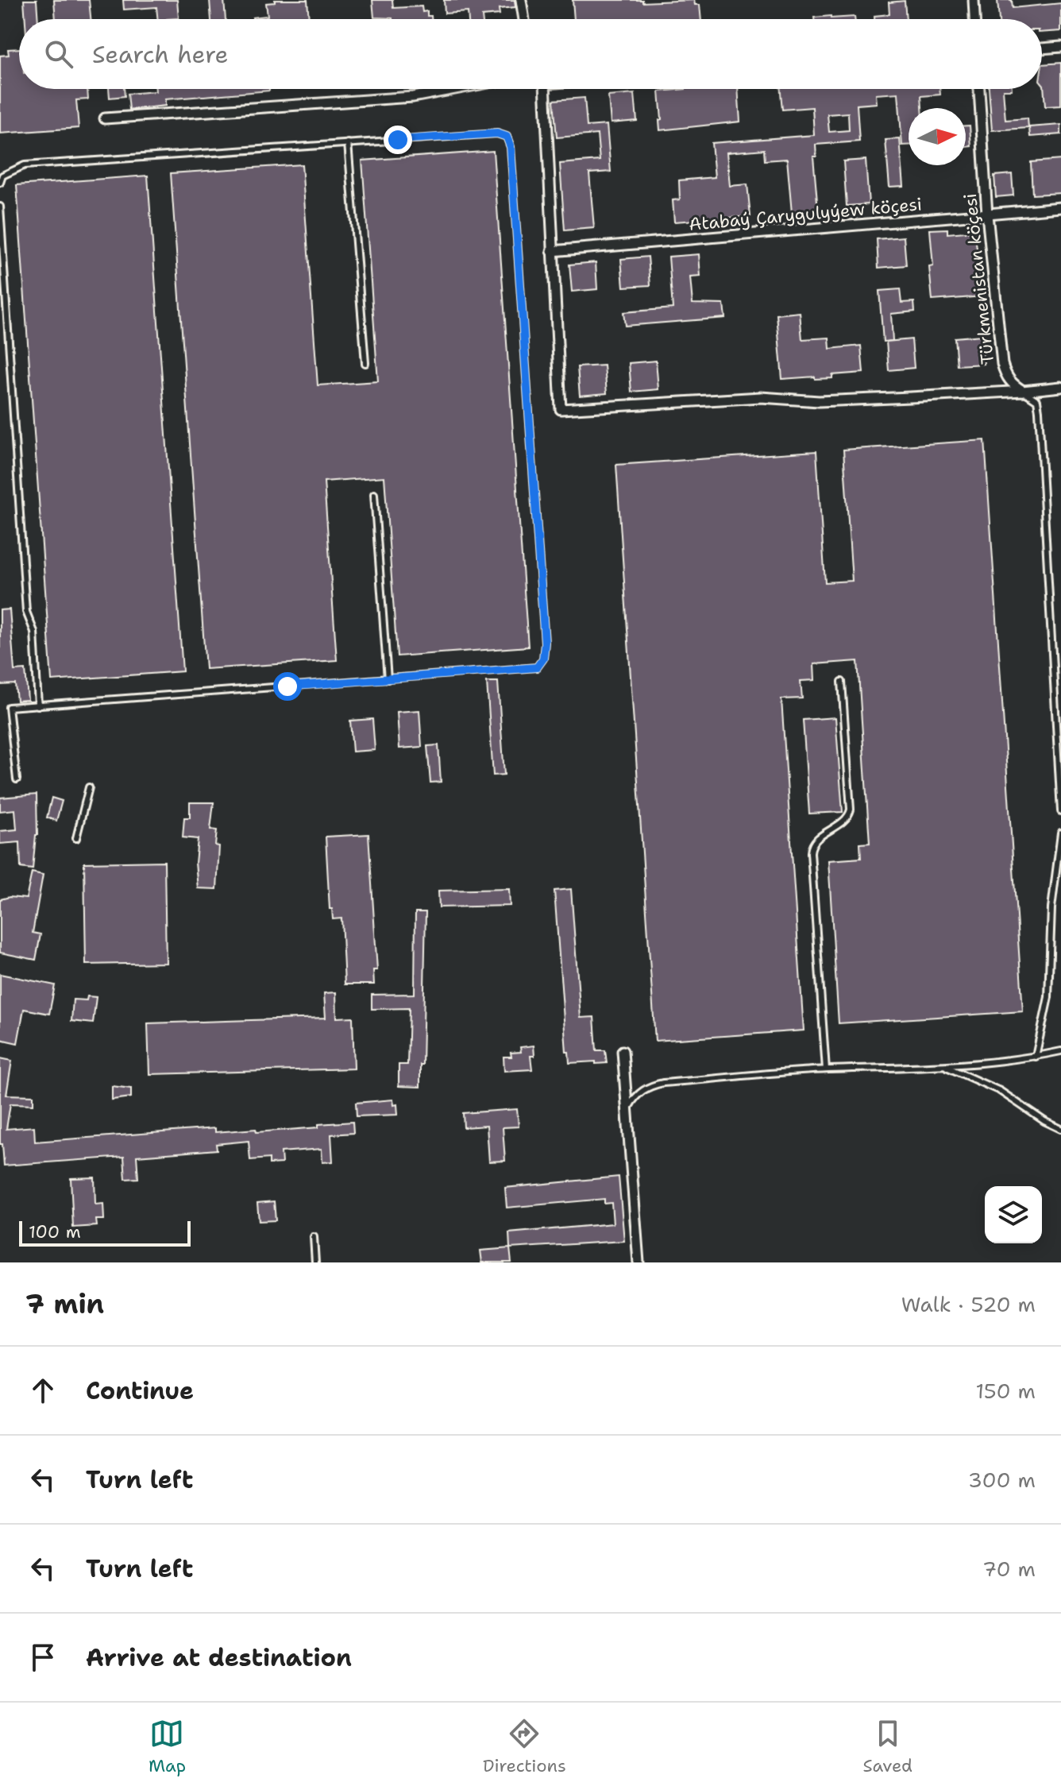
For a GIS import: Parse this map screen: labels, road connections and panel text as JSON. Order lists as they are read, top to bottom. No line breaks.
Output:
{"streets":{"street":["Atabaý Çarygulyýew köçesi","Türkmenistan köçesi"]},"crossings":[["Atabaý Çarygulyýew köçesi","Türkmenistan köçesi"]],"scale_bar":"100 m","north":"right","page":{"search":"Search here","scale":"100 m","heading":["7 min","Walk · 520 m"],"list":[["Continue","150 m"],["Turn left","300 m"],["Turn left","70 m"],"Arrive at destination"],"nav":["Map","Directions","Saved"]}}
